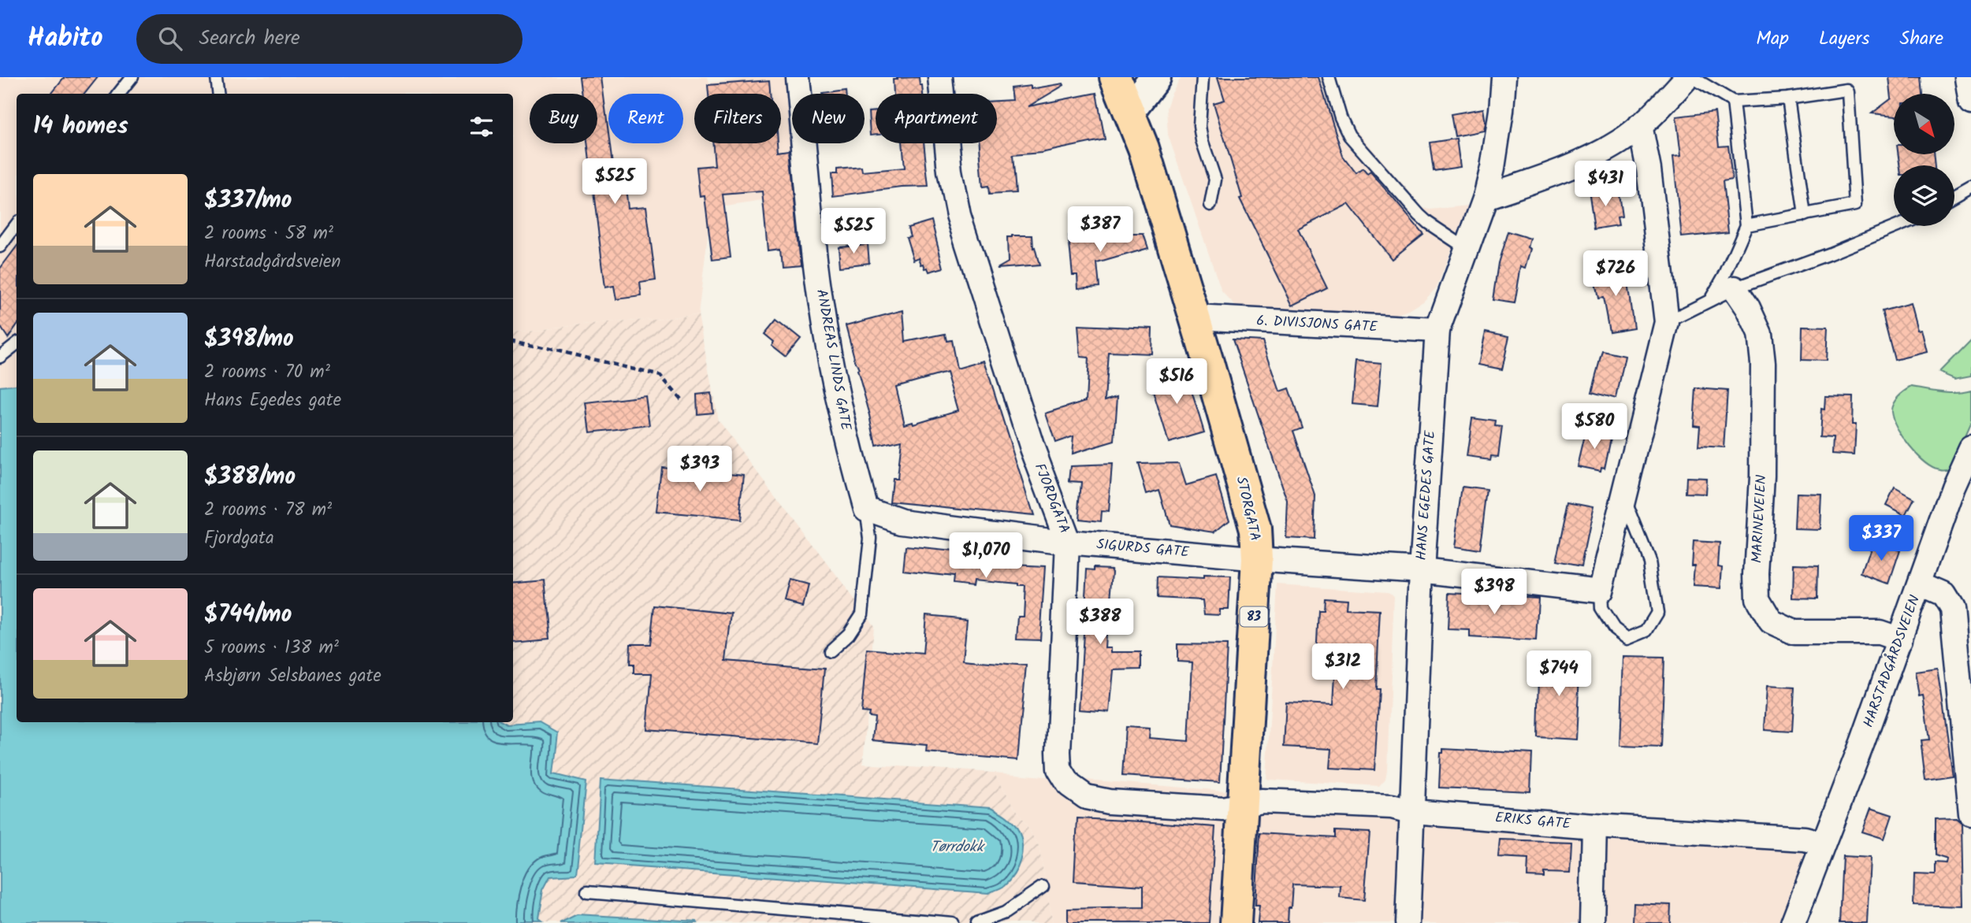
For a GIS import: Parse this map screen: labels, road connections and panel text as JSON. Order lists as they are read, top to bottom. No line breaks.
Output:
{"streets":{"highway":["STORGATA","83"],"street":["6. DIVISJONS GATE","ANDREAS LINDS GATE","HANS EGEDES GATE","FJORDGATA","MARINEVEIEN","SIGURDS GATE","HARSTADGÅRDSVEIEN","ERIKS GATE"]},"crossings":[["6. DIVISJONS GATE","HANS EGEDES GATE"],["6. DIVISJONS GATE","STORGATA"],["ANDREAS LINDS GATE","SIGURDS GATE"],["HANS EGEDES GATE","SIGURDS GATE"],["HANS EGEDES GATE","ERIKS GATE"],["FJORDGATA","STORGATA"],["FJORDGATA","SIGURDS GATE"],["FJORDGATA","ERIKS GATE"],["STORGATA","SIGURDS GATE"],["STORGATA","ERIKS GATE"],["MARINEVEIEN","HARSTADGÅRDSVEIEN"],["HARSTADGÅRDSVEIEN","ERIKS GATE"]],"water":["Tørrdokk"],"north":"bottom right","page":{"header":"Habito","search":"Search here","nav":["Map","Layers","Share"],"chip":["Buy","Rent","Filters","New","Apartment"],"heading":"14 homes","price":["$525","$431","$387","$525","$726","$516","$580","$393","$337","$1,070","$398","$388","$312","$744"],"list":[{"name":"$337/mo","note":"2 rooms · 58 m² · Harstadgårdsveien"},{"name":"$398/mo","note":"2 rooms · 70 m² · Hans Egedes gate"},{"name":"$388/mo","note":"2 rooms · 78 m² · Fjordgata"},{"name":"$744/mo","note":"5 rooms · 138 m² · Asbjørn Selsbanes gate"}]}}
